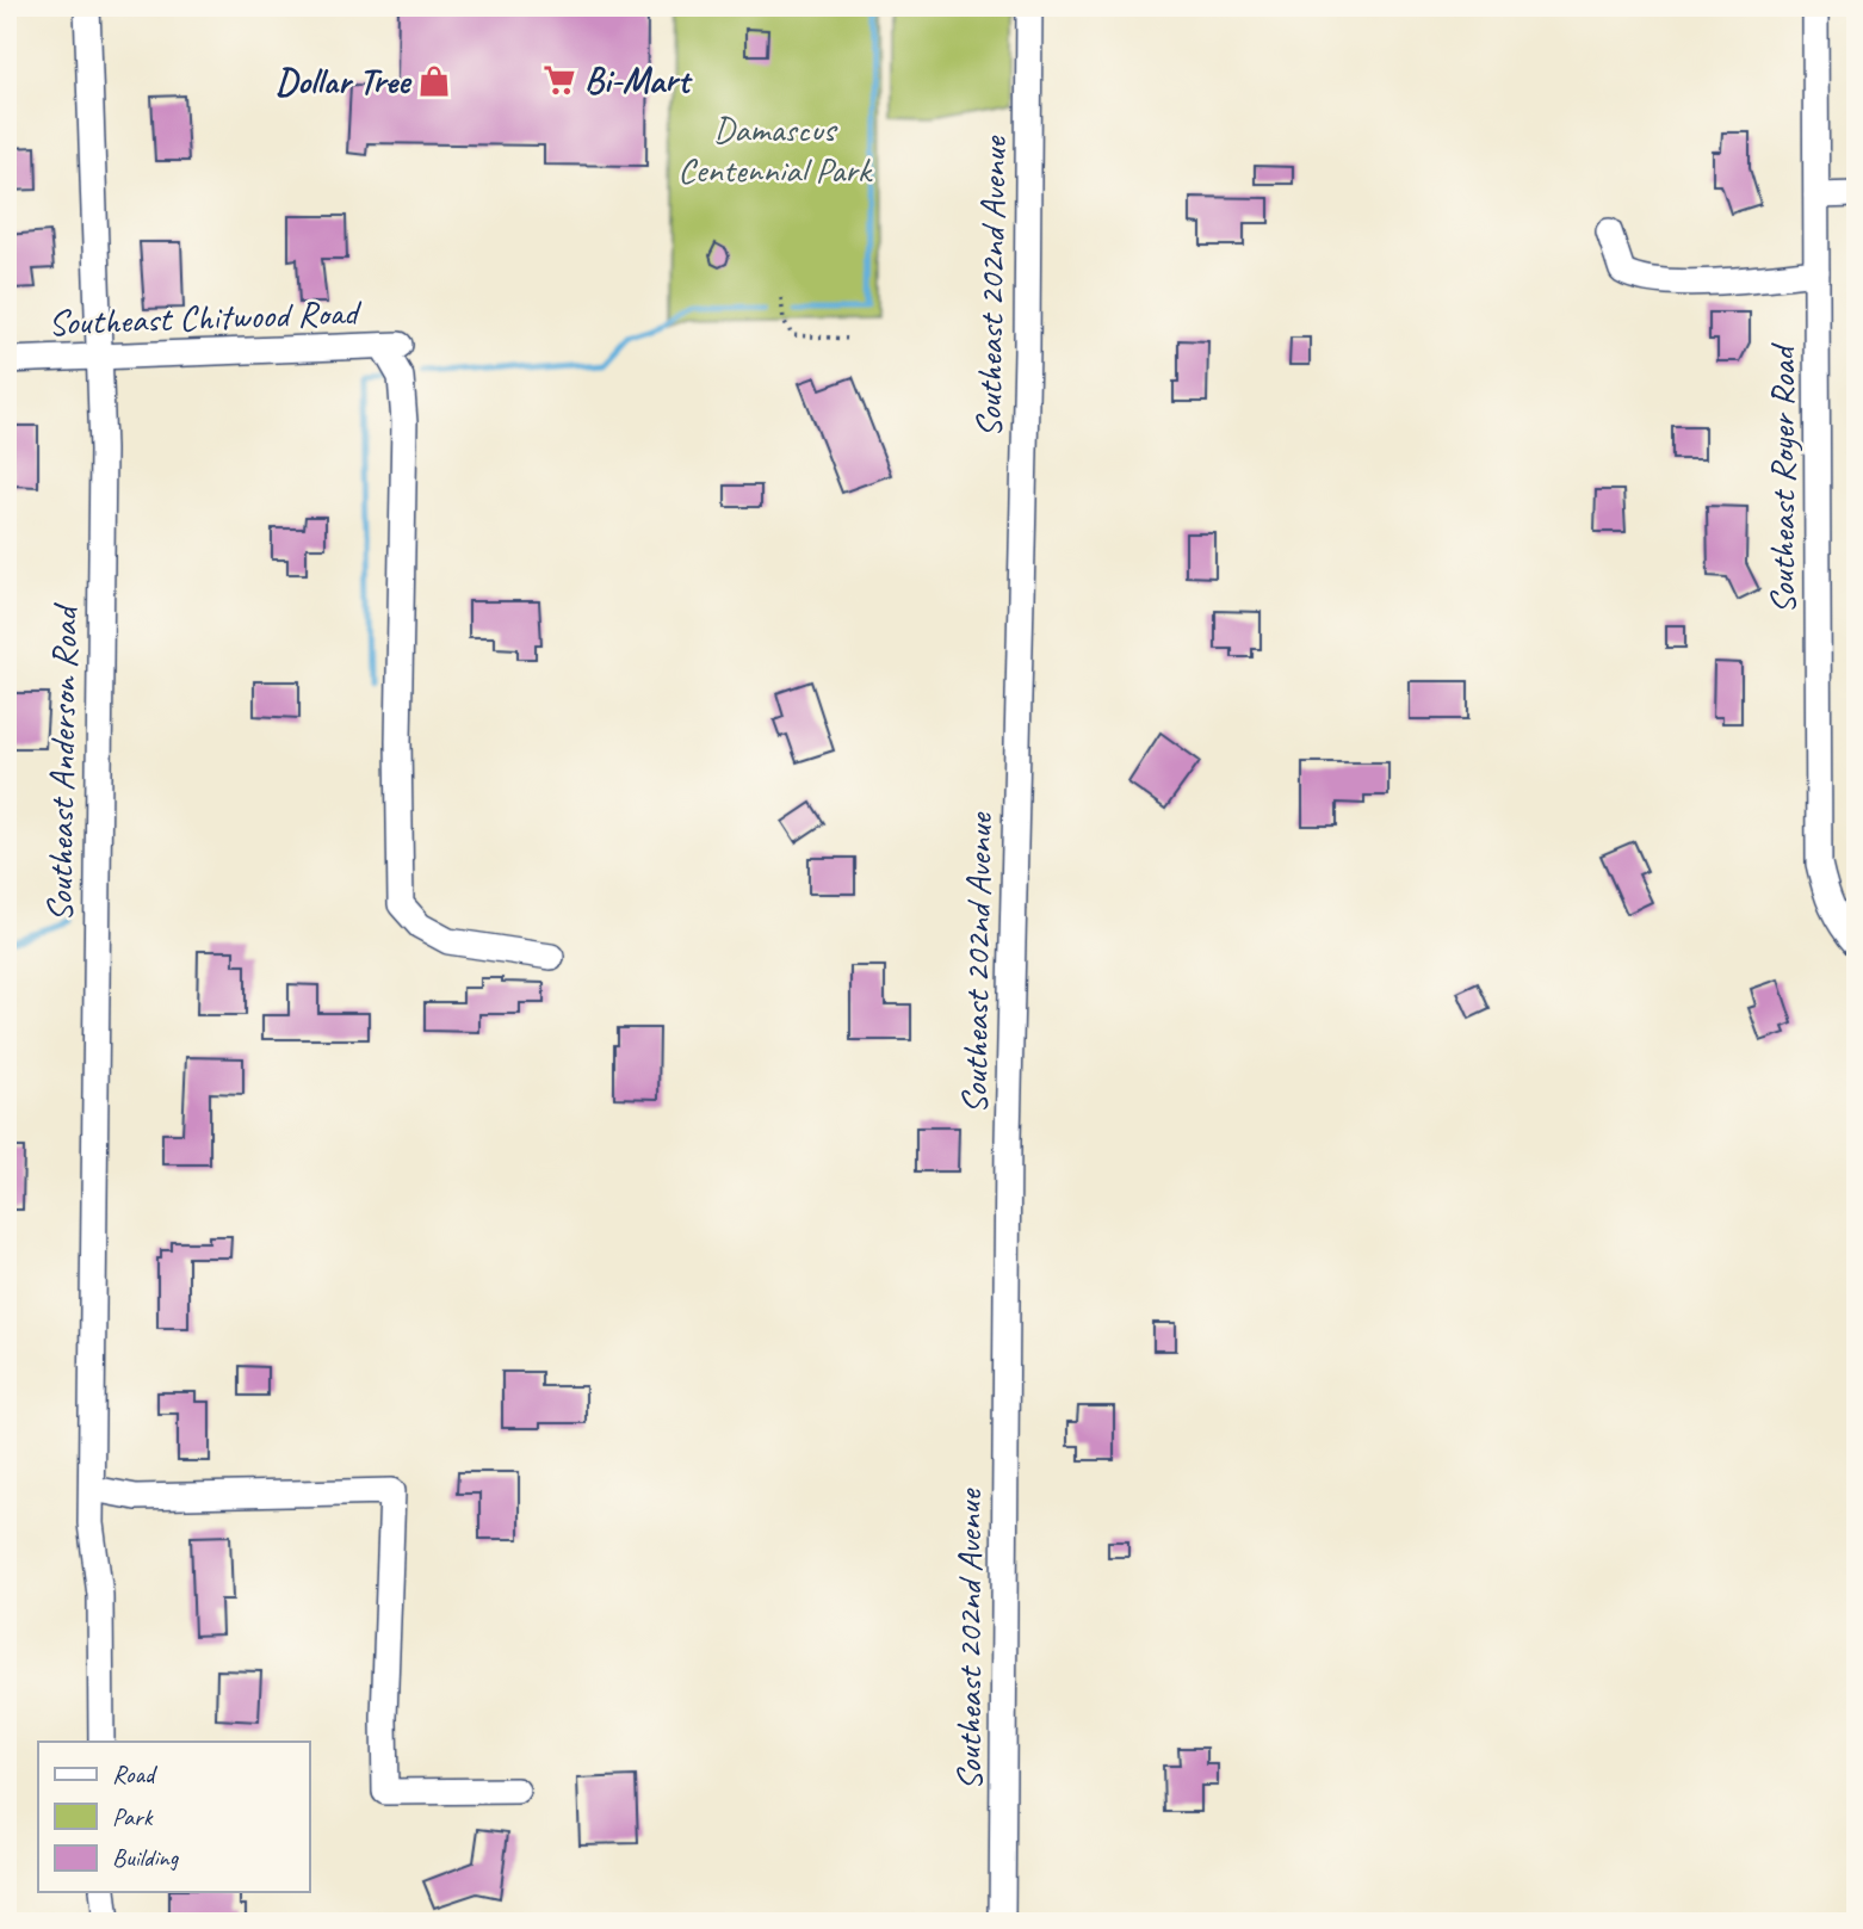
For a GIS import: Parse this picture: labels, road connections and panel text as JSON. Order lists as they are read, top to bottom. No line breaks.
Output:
{"streets":{"street":["Southeast 202nd Avenue","Southeast Chitwood Road","Southeast Royer Road","Southeast Anderson Road"]},"crossings":[["Southeast Chitwood Road","Southeast Anderson Road"]],"parks":["Damascus Centennial Park"],"places":{"supermarket":["Bi-Mart"],"shop":["Dollar Tree"]},"legend":["Road","Park","Building"]}
